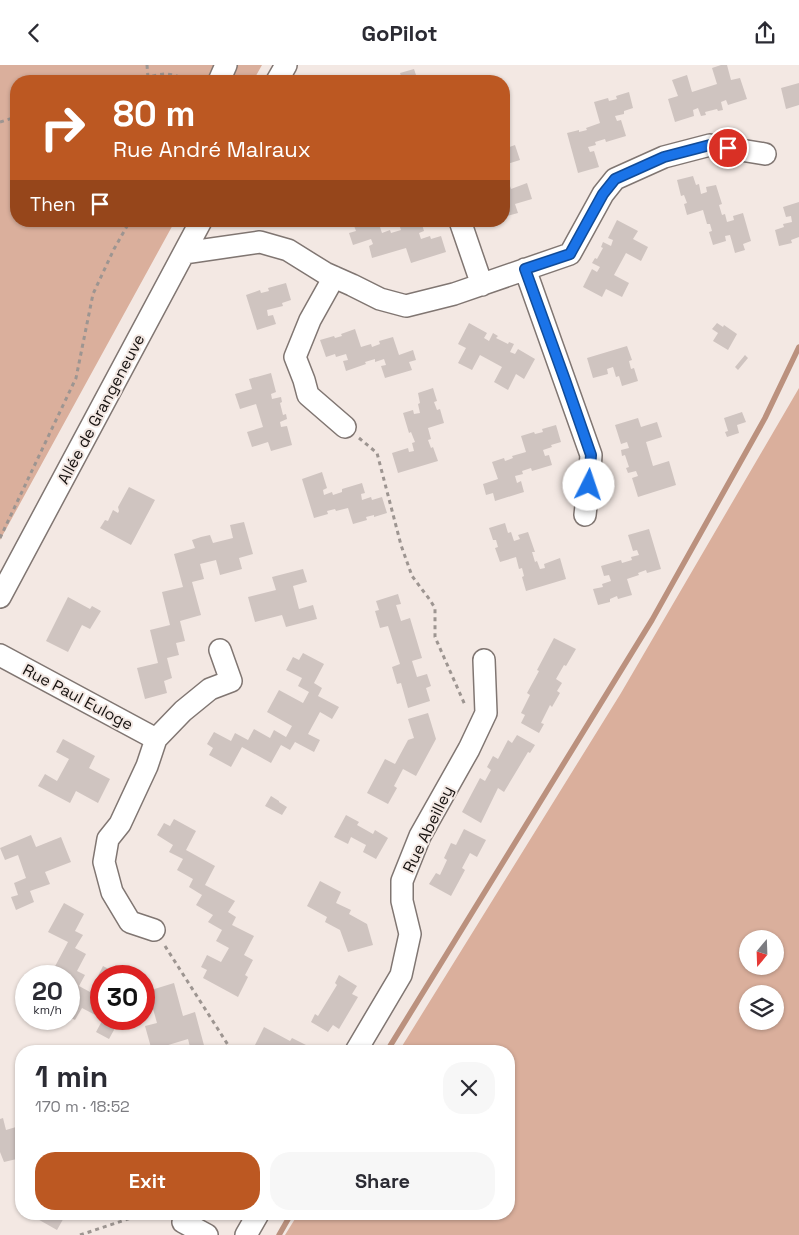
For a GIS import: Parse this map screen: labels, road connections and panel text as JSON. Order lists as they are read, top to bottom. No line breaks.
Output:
{"streets":{"street":["Allée de Grangeneuve","Rue Paul Euloge","Rue Abeilley"]},"north":"bottom","page":{"header":"GoPilot","turn":["80 m","Rue André Malraux"],"then":"Then","speed":"20 km/h","limit":"30","heading":["1 min","170 m · 18:52"],"buttons":["Exit","Share"]}}
